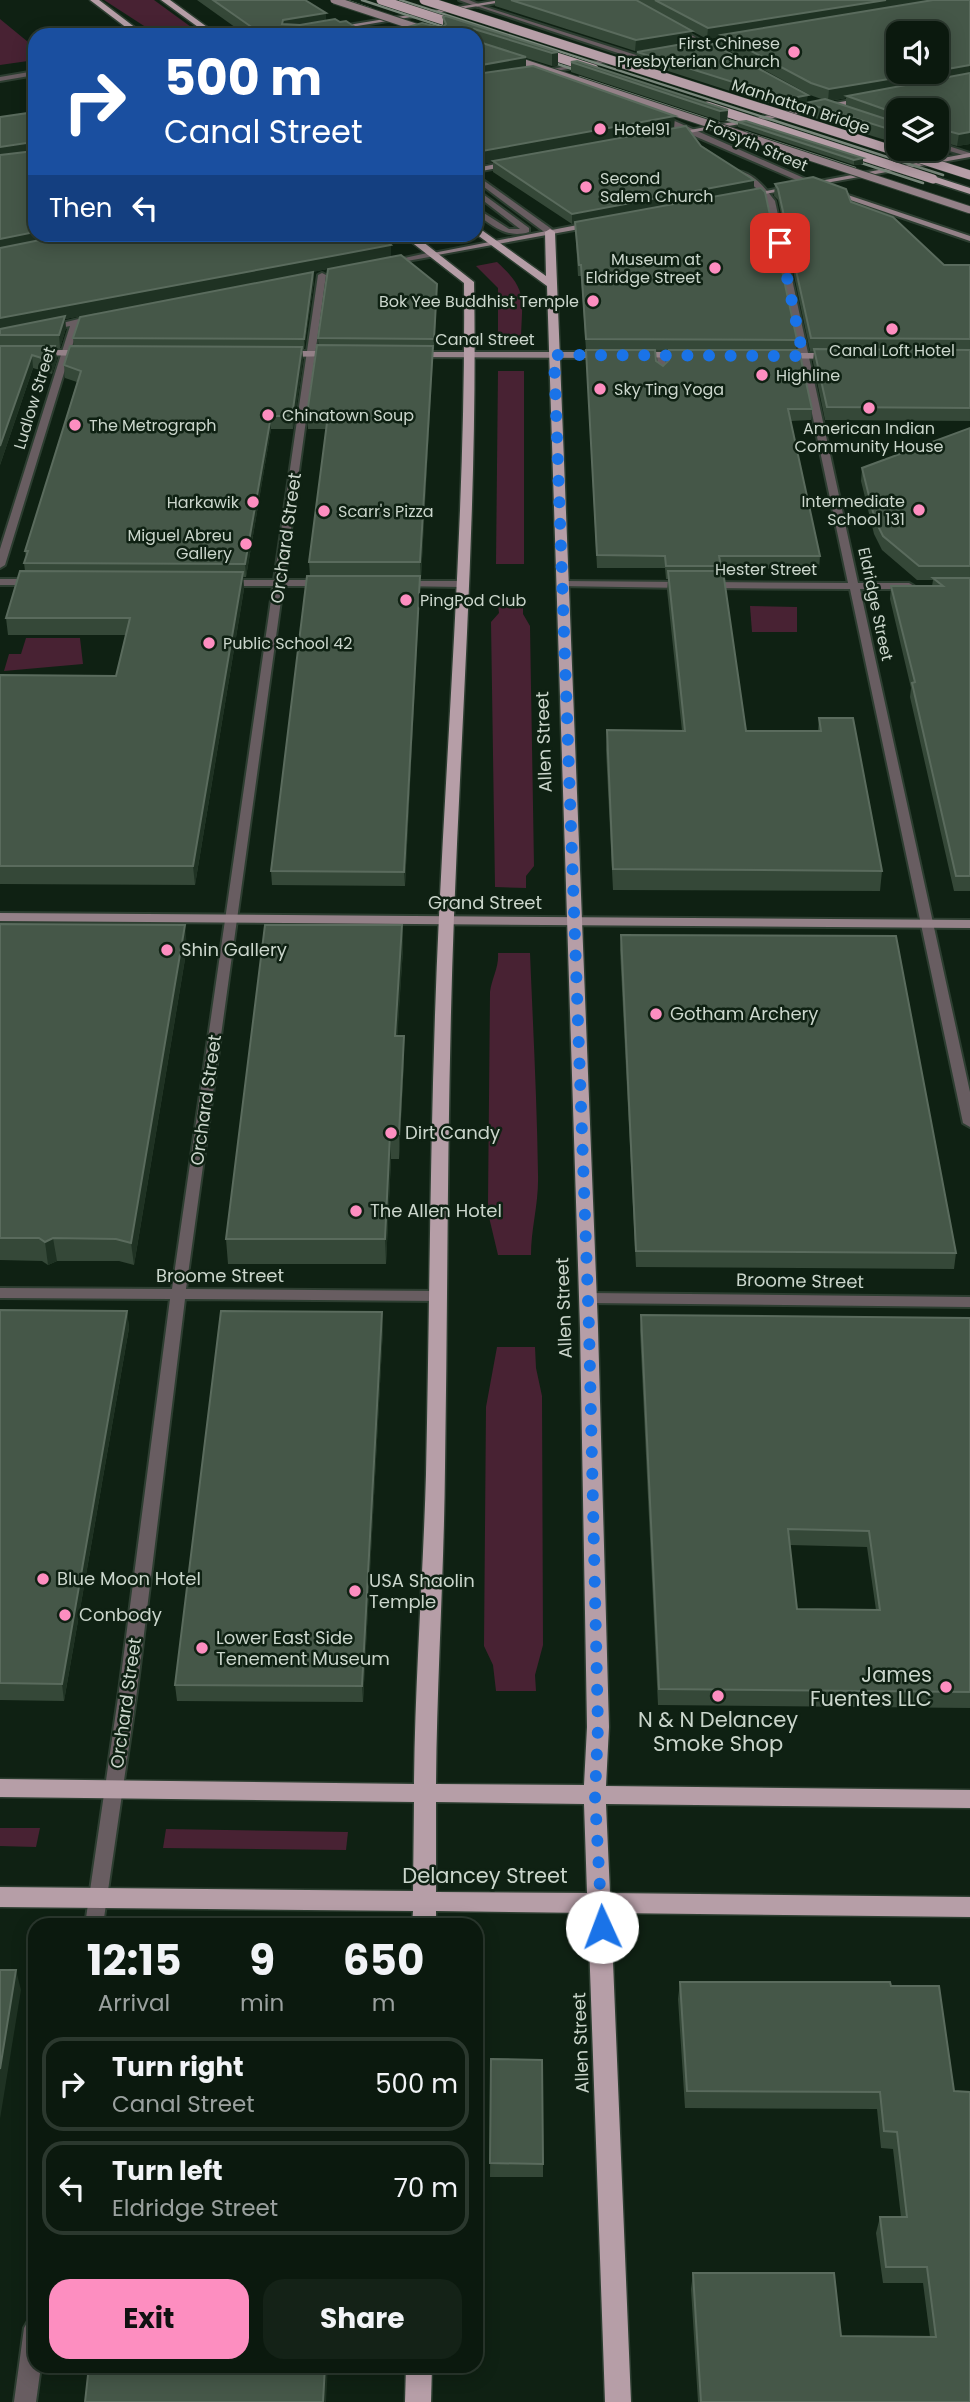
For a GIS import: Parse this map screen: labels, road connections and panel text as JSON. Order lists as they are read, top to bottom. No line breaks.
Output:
{"streets":{"main road":["Manhattan Bridge","Forsyth Street","Canal Street","Allen Street","Grand Street","Delancey Street"],"street":["Ludlow Street","Orchard Street","Hester Street","Eldridge Street","Broome Street"]},"crossings":[["Canal Street","Allen Street"],["Orchard Street","Grand Street"],["Orchard Street","Broome Street"],["Orchard Street","Delancey Street"],["Hester Street","Eldridge Street"],["Hester Street","Allen Street"],["Eldridge Street","Grand Street"],["Allen Street","Grand Street"],["Allen Street","Broome Street"],["Allen Street","Delancey Street"]],"places":["First Chinese Presbyterian Church","Hotel91","Second Salem Church","Museum at Eldridge Street","Bok Yee Buddhist Temple","Canal Loft Hotel","Highline","Sky Ting Yoga","American Indian Community House","Chinatown Soup","The Metrograph","Harkawik","Intermediate School 131","Scarr's Pizza","Miguel Abreu Gallery","PingPod Club","Public School 42","Shin Gallery","Gotham Archery","Dirt Candy","The Allen Hotel","Blue Moon Hotel","USA Shaolin Temple","Conbody","Lower East Side Tenement Museum","James Fuentes LLC","N & N Delancey Smoke Shop"],"page":{"turn":["500 m","Canal Street"],"then":"Then","eta":["12:15","Arrival","9","min","650","m"],"list":[{"name":"Turn right","note":"Canal Street","value":"500 m"},{"name":"Turn left","note":"Eldridge Street","value":"70 m"}],"buttons":["Exit","Share"]}}
